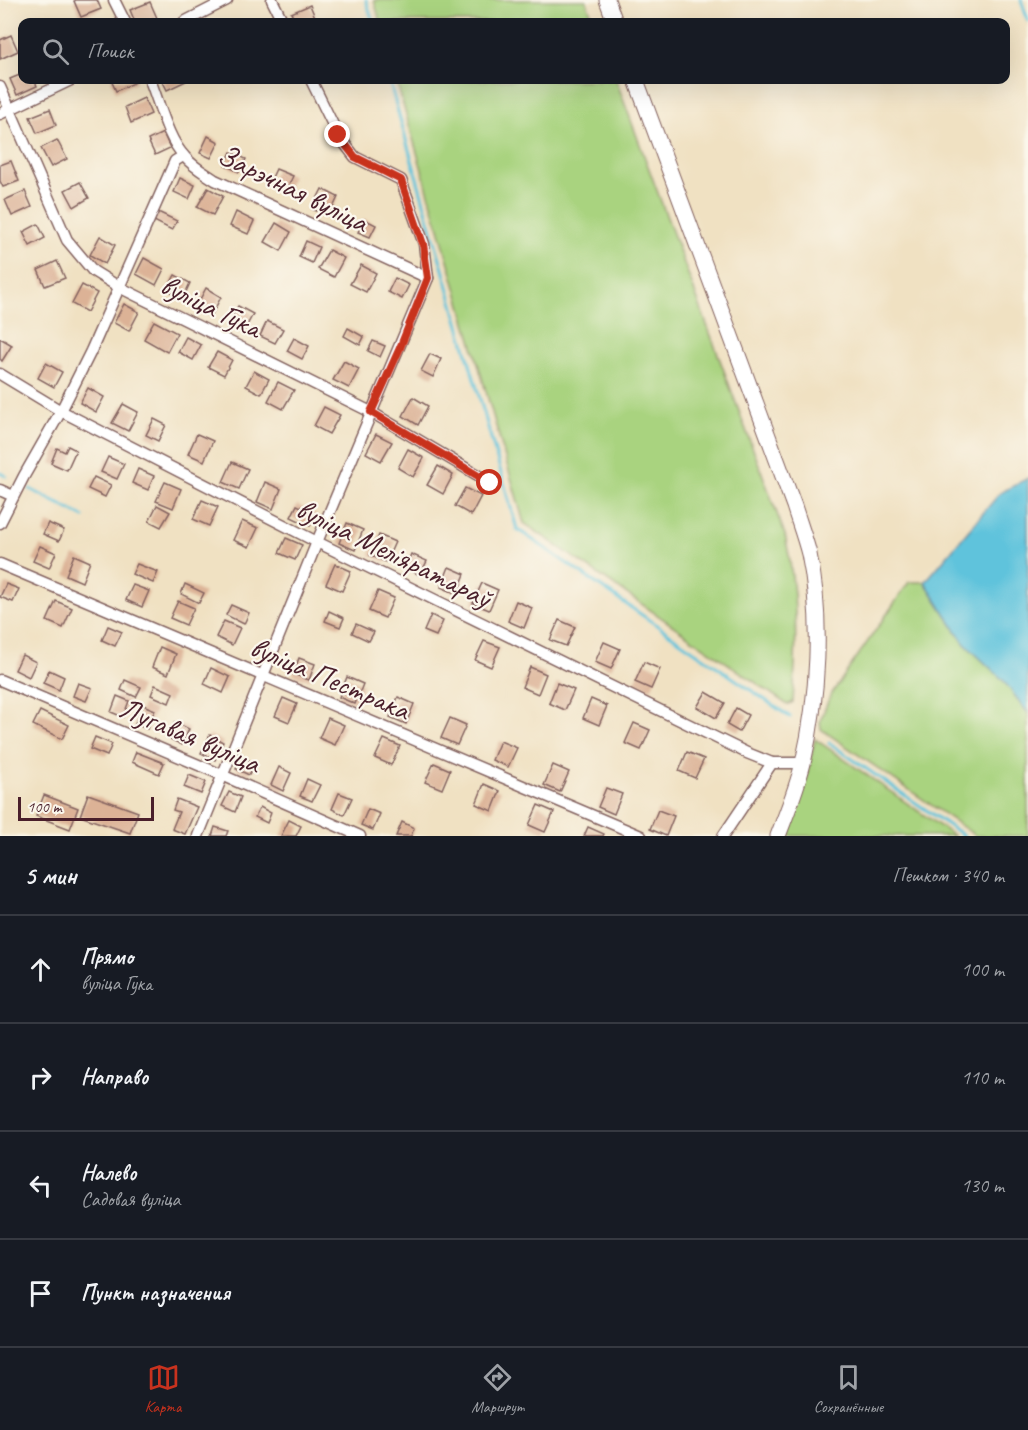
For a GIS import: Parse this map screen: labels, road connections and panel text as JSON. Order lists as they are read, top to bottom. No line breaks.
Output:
{"streets":{"street":["Зарэчная вуліца","вуліца Гука","вуліца Меліяратараў","вуліца Пестрака","Лугавая вуліца"]},"scale_bar":"100 m","page":{"search":"Поиск","scale":"100 m","heading":["5 мин","Пешком · 340 m"],"list":[["Прямо","вуліца Гука","100 m"],["Направо","110 m"],["Налево","Садовая вуліца","130 m"],"Пункт назначения"],"nav":["Карта","Маршрут","Сохранённые"]}}
